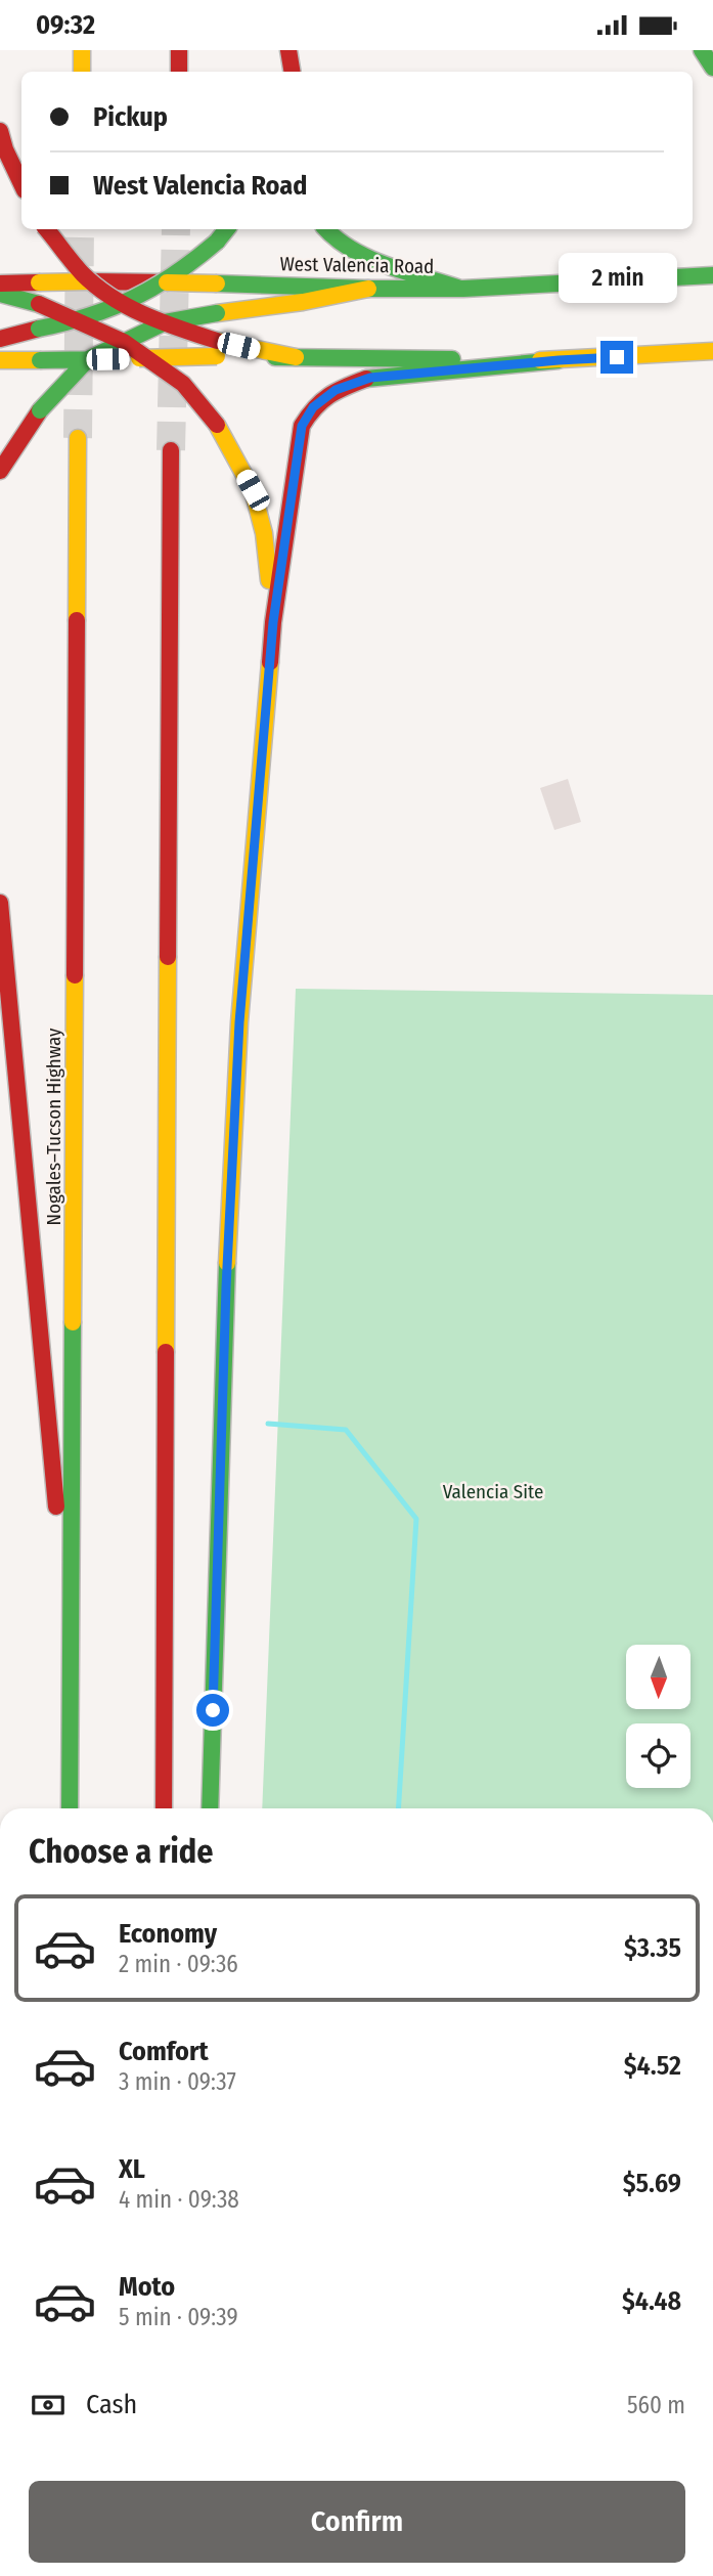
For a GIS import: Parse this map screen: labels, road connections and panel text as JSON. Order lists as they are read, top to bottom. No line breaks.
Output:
{"streets":{"main road":["West Valencia Road","Nogales–Tucson Highway"]},"parks":["Valencia Site"],"north":"bottom","page":{"status":"09:32","banner":["Pickup","West Valencia Road"],"bubble":"2 min","heading":"Choose a ride","list":[{"name":"Economy","note":"2 min · 09:36","value":"$3.35"},{"name":"Comfort","note":"3 min · 09:37","value":"$4.52"},{"name":"XL","note":"4 min · 09:38","value":"$5.69"},{"name":"Moto","note":"5 min · 09:39","value":"$4.48"}],"pay":["Cash","560 m"],"buttons":"Confirm"}}
